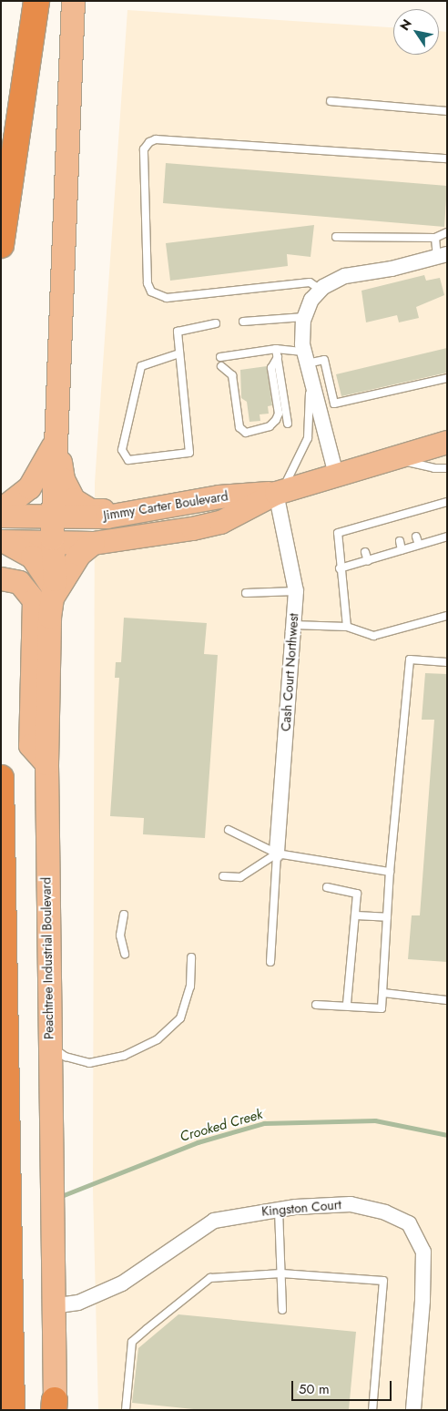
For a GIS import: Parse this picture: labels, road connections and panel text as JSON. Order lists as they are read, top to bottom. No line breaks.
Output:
{"streets":{"main road":["Jimmy Carter Boulevard","Peachtree Industrial Boulevard"],"street":["Cash Court Northwest","Kingston Court"]},"crossings":[["Jimmy Carter Boulevard","Cash Court Northwest"],["Jimmy Carter Boulevard","Peachtree Industrial Boulevard"],["Peachtree Industrial Boulevard","Kingston Court"]],"water":["Crooked Creek"],"scale_bar":"50 m","north":"top left"}
